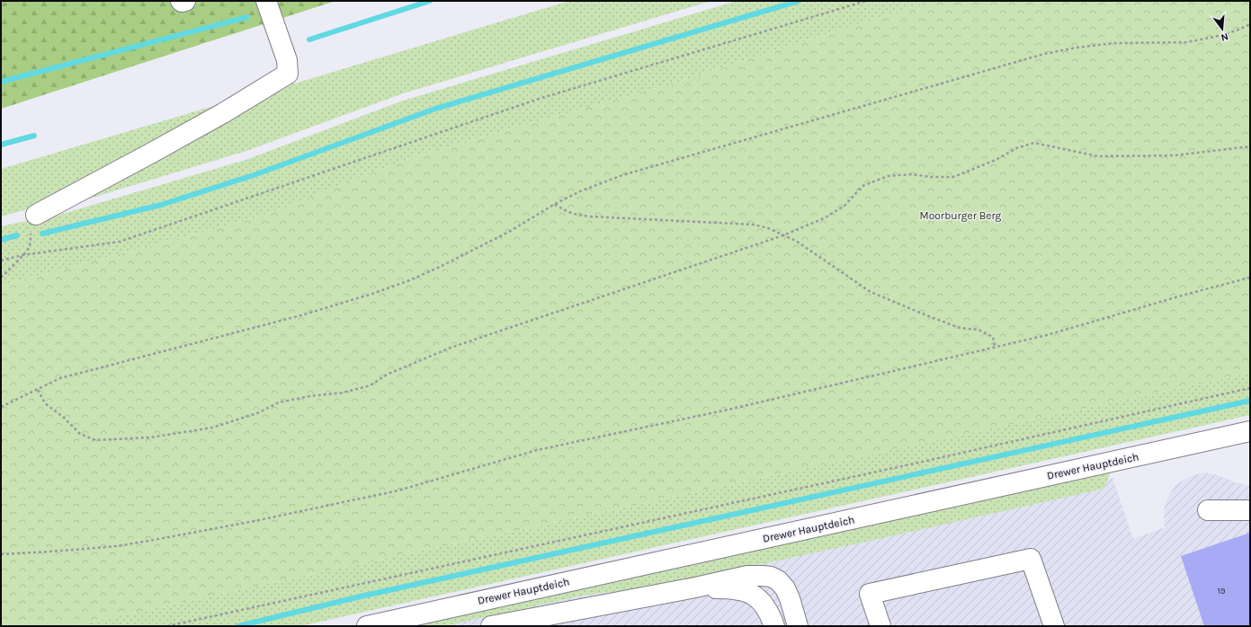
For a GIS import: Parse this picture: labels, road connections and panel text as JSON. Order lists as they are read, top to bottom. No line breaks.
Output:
{"streets":{"street":["Drewer Hauptdeich"]},"parks":["Moorburger Berg"],"house_numbers":["19"],"north":"bottom"}
